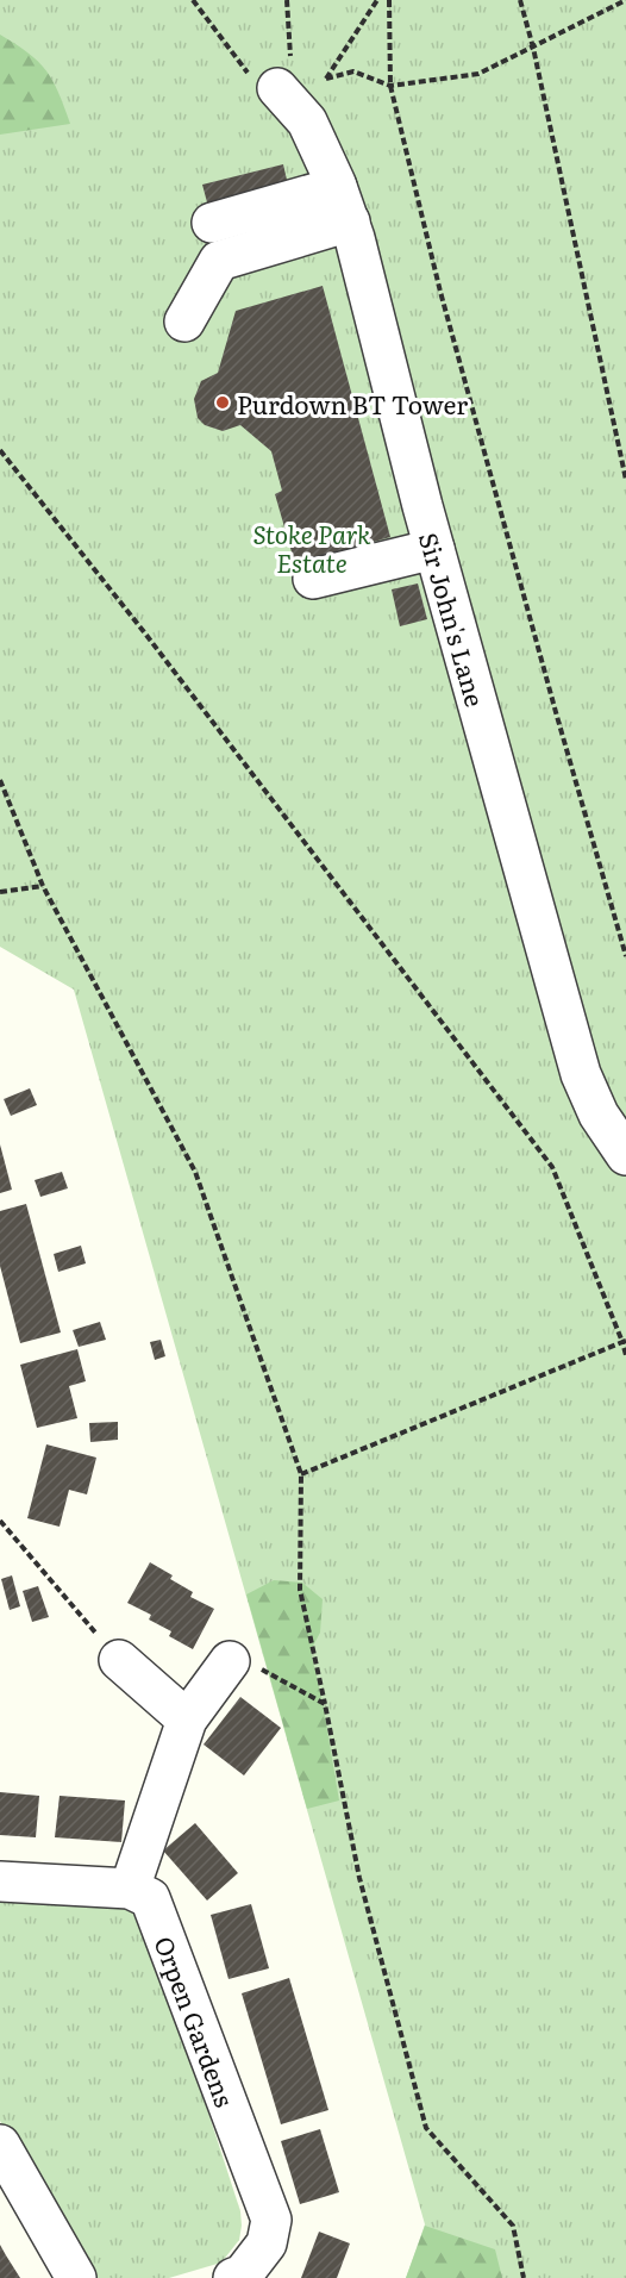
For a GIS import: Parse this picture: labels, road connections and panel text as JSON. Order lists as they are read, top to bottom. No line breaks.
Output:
{"streets":{"street":["Sir John's Lane","Orpen Gardens"]},"parks":["Stoke Park Estate"],"places":["Purdown BT Tower"]}
